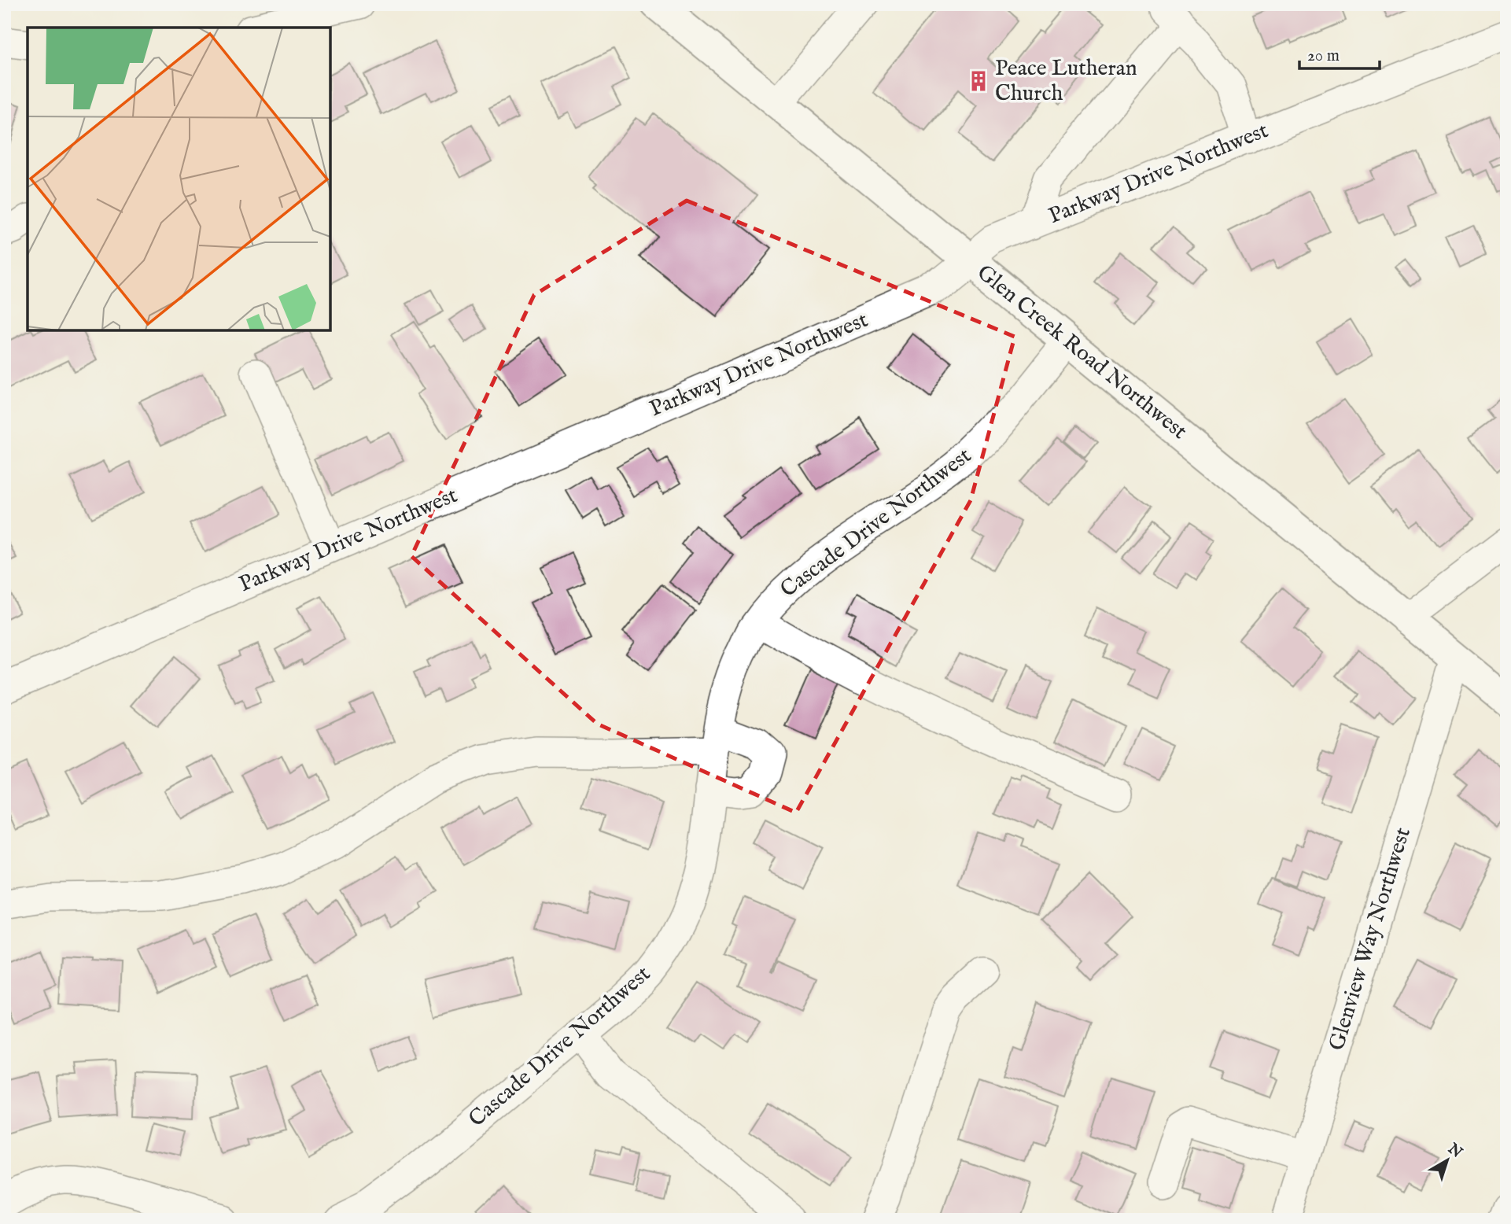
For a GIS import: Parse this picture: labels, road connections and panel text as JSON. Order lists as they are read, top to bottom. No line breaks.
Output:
{"streets":{"main road":["Glen Creek Road Northwest"],"street":["Parkway Drive Northwest","Cascade Drive Northwest","Glenview Way Northwest"]},"crossings":[["Parkway Drive Northwest","Glen Creek Road Northwest"],["Glen Creek Road Northwest","Cascade Drive Northwest"],["Glen Creek Road Northwest","Glenview Way Northwest"]],"places":{"building":["Peace Lutheran Church"]},"scale_bar":"20 m","north":"top right"}
